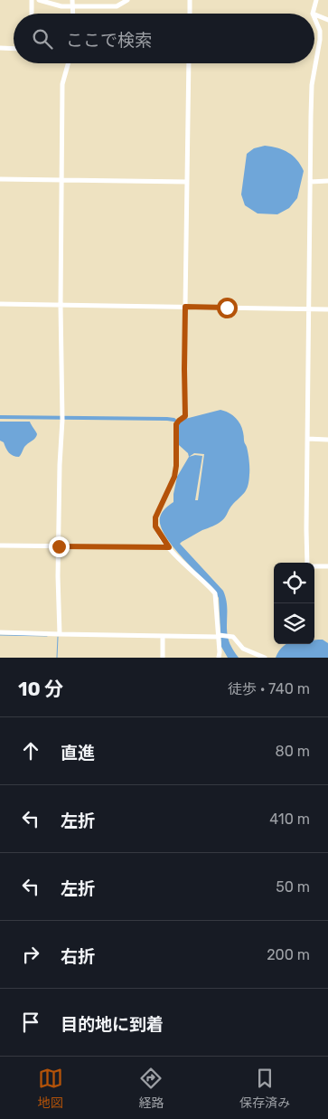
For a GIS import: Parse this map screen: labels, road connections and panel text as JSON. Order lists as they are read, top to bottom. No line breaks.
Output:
{"page":{"search":"ここで検索","heading":["10 分","徒歩 · 740 m"],"list":[["直進","80 m"],["左折","410 m"],["左折","50 m"],["右折","200 m"],"目的地に到着"],"nav":["地図","経路","保存済み"]}}
